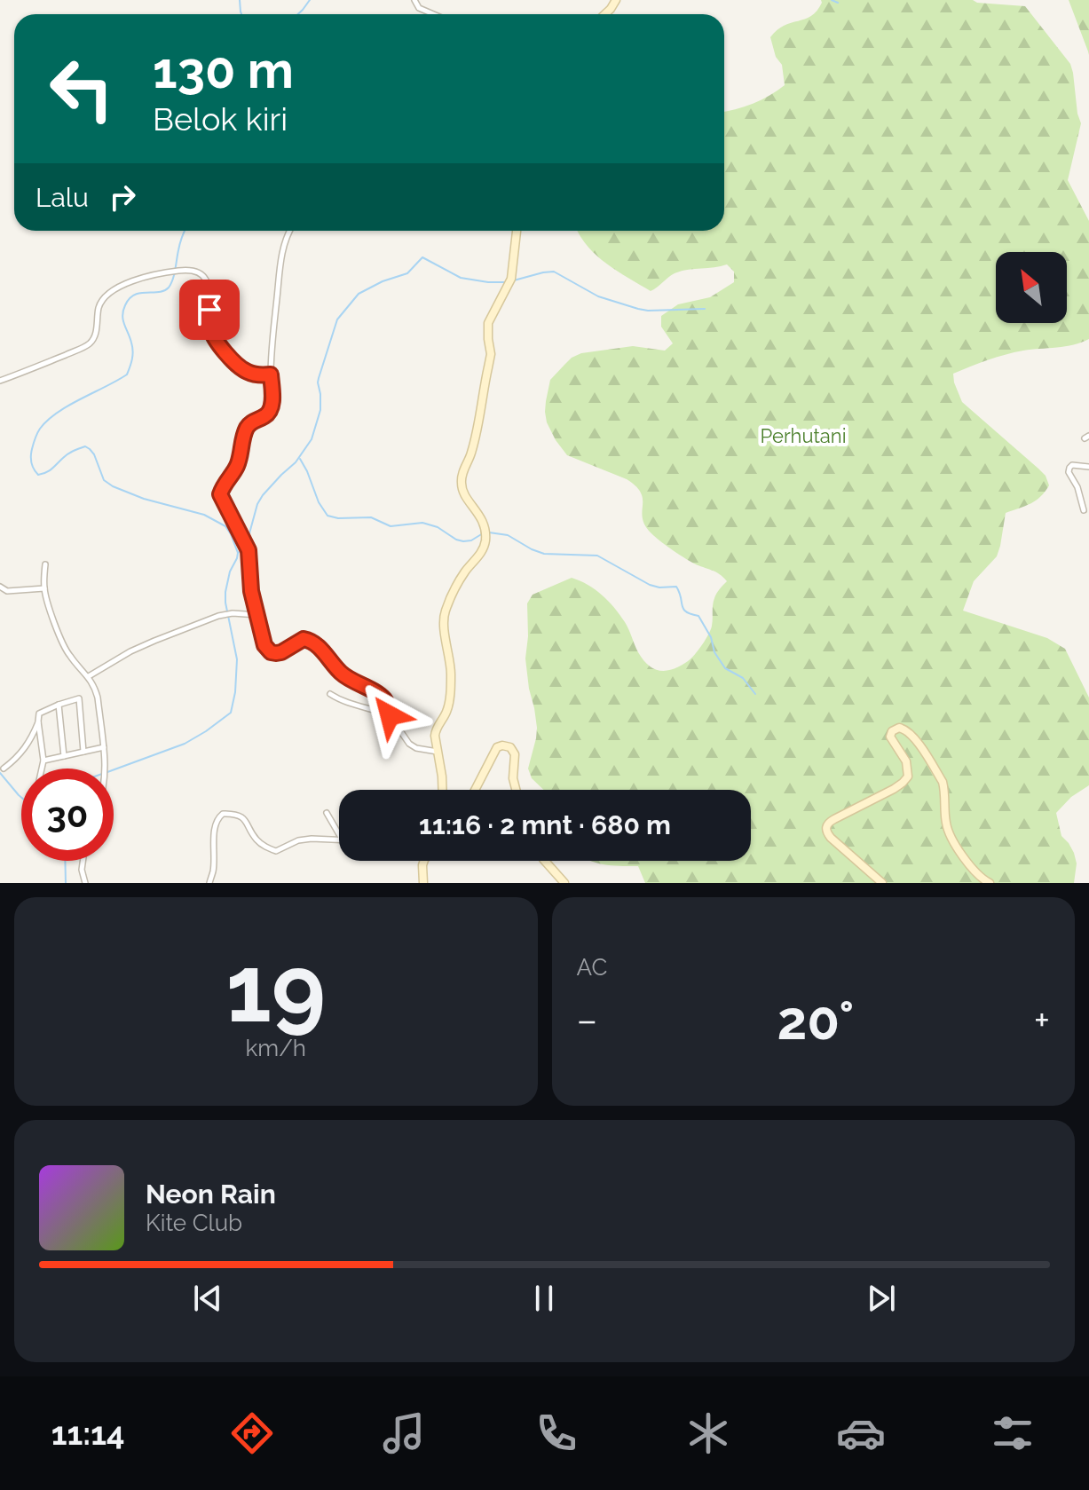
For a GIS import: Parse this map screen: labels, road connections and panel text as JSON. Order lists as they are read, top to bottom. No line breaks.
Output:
{"parks":["Perhutani"],"north":"top left","page":{"turn":["130 m","Belok kiri"],"then":"Lalu","limit":"30","trip":"11:16 · 2 mnt · 680 m","tile":[["19","km/h"],"AC"],"heat":["−","20°","+"],"song":["Neon Rain","Kite Club"],"tabs":"11:14"}}
